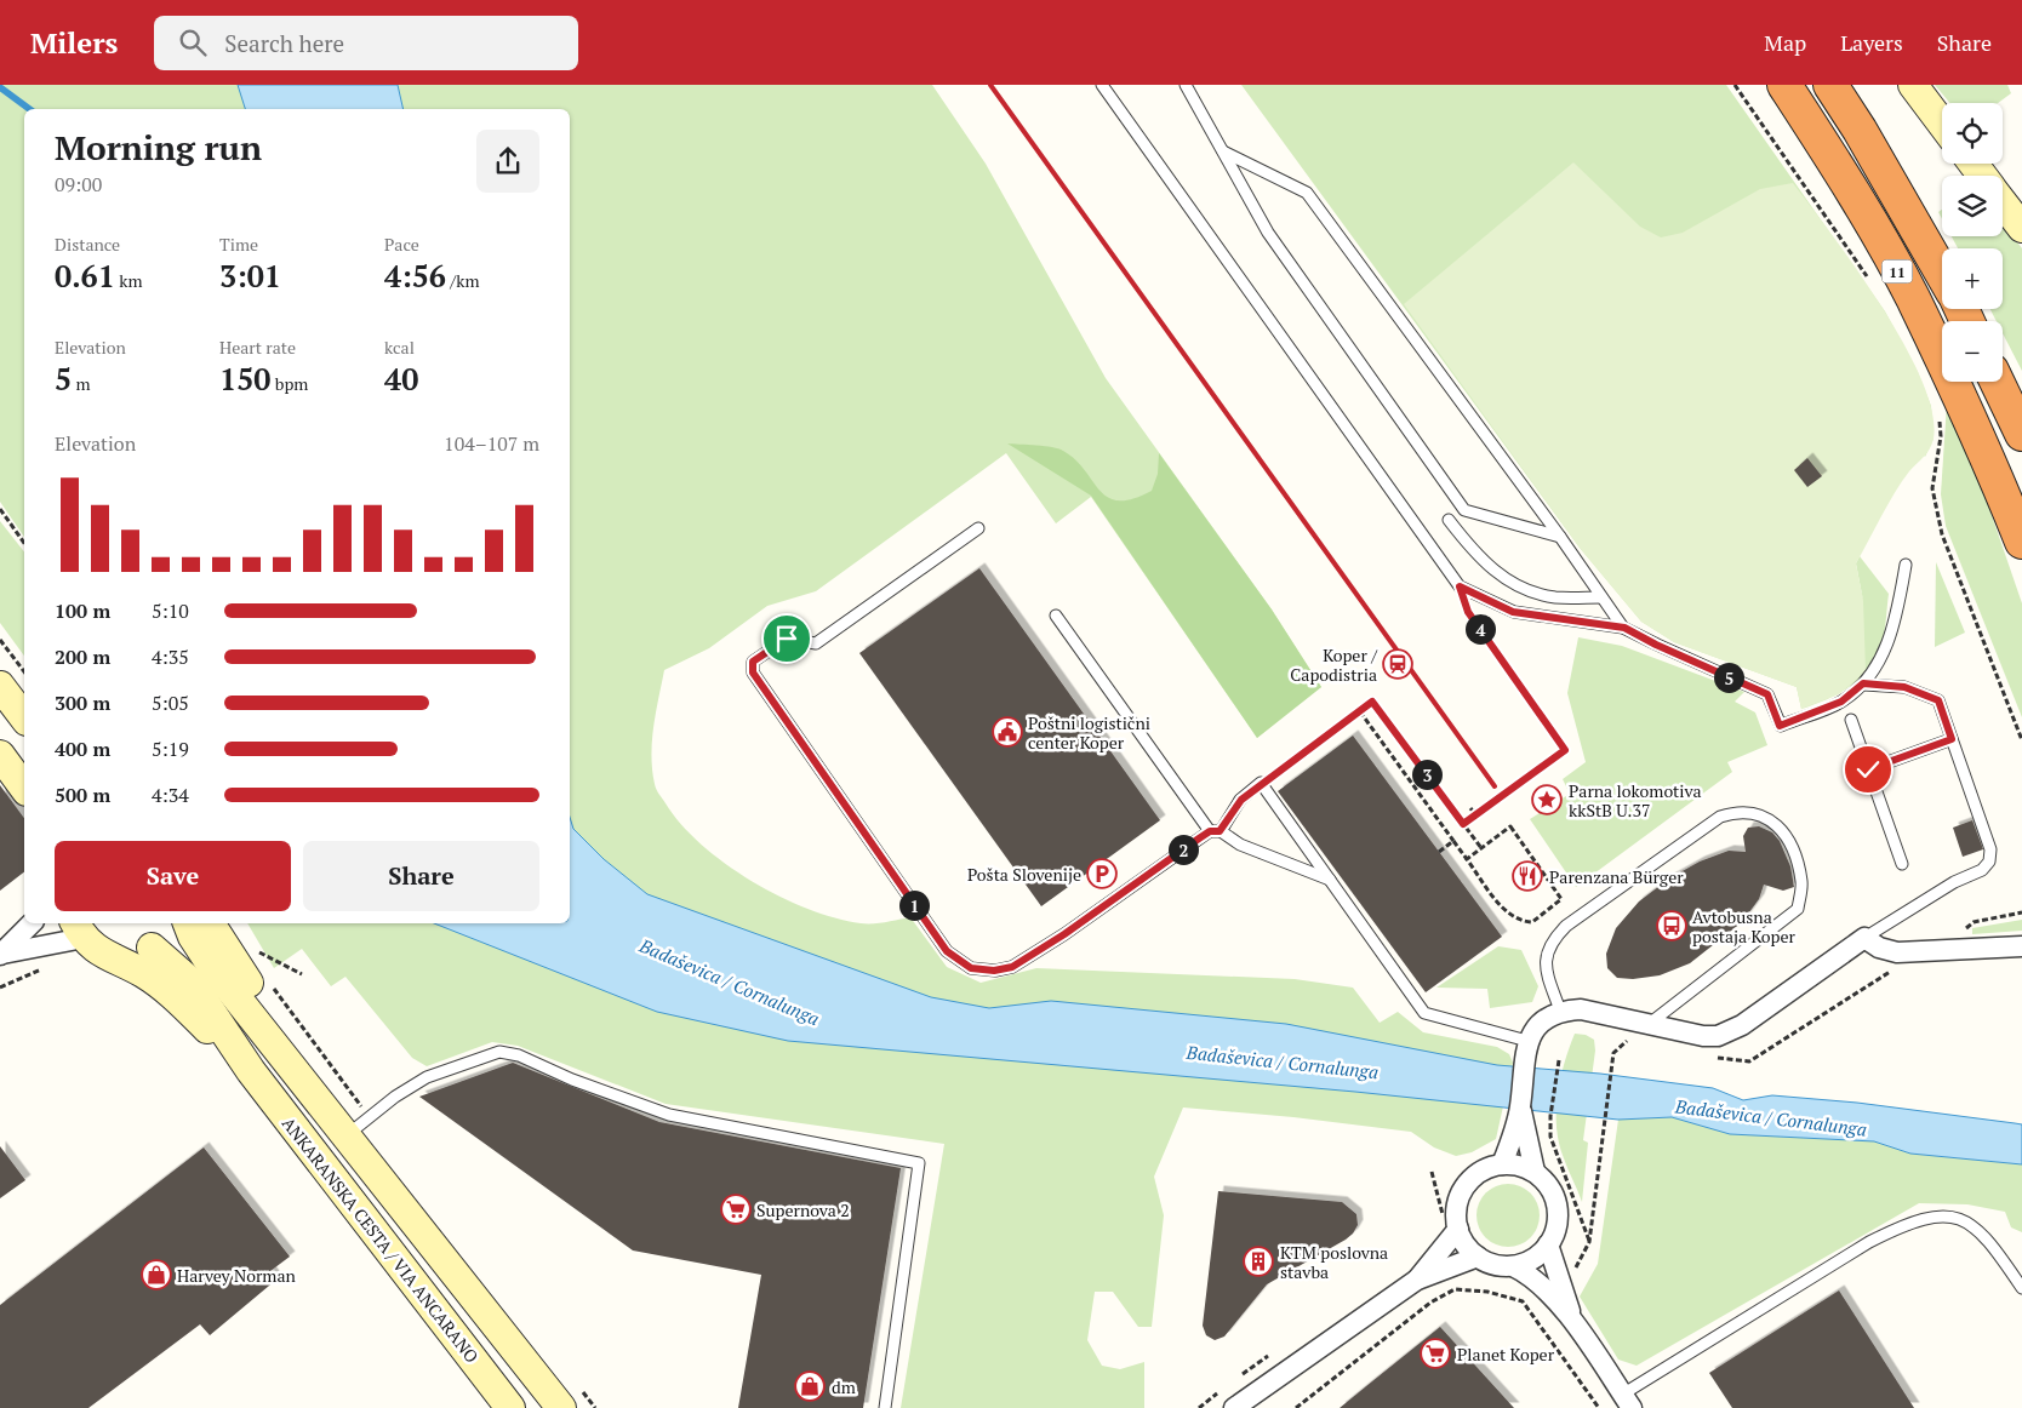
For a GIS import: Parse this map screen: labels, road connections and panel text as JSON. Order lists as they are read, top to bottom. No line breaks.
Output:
{"streets":{"highway":["11"],"street":["ANKARANSKA CESTA / VIA ANCARANO"]},"water":["Badaševica / Cornalunga"],"places":{"station":["Koper / Capodistria"],"public building":["Poštni logistični center Koper"],"place":["Parna lokomotiva kkStB U.37"],"parking":["Pošta Slovenije"],"restaurant":["Parenzana Bürger"],"bus stop":["Avtobusna postaja Koper"],"supermarket":["Supernova 2","Planet Koper"],"building":["KTM poslovna stavba"],"shop":["Harvey Norman","dm"]},"page":{"header":"Milers","search":"Search here","nav":["Map","Layers","Share"],"map_buttons":["+","−"],"heading":["Morning run","09:00"],"stats":[["Distance","0.61 km"],["Time","3:01"],["Pace","4:56 /km"],["Elevation","5 m"],["Heart rate","150 bpm"],["kcal","40"]],"chart":["Elevation","104–107 m"],"list":[{"name":"100 m","note":"5:10"},{"name":"200 m","note":"4:35"},{"name":"300 m","note":"5:05"},{"name":"400 m","note":"5:19"},{"name":"500 m","note":"4:34"}],"pins":["4","5","3","2","1"],"buttons":["Save","Share"]}}
